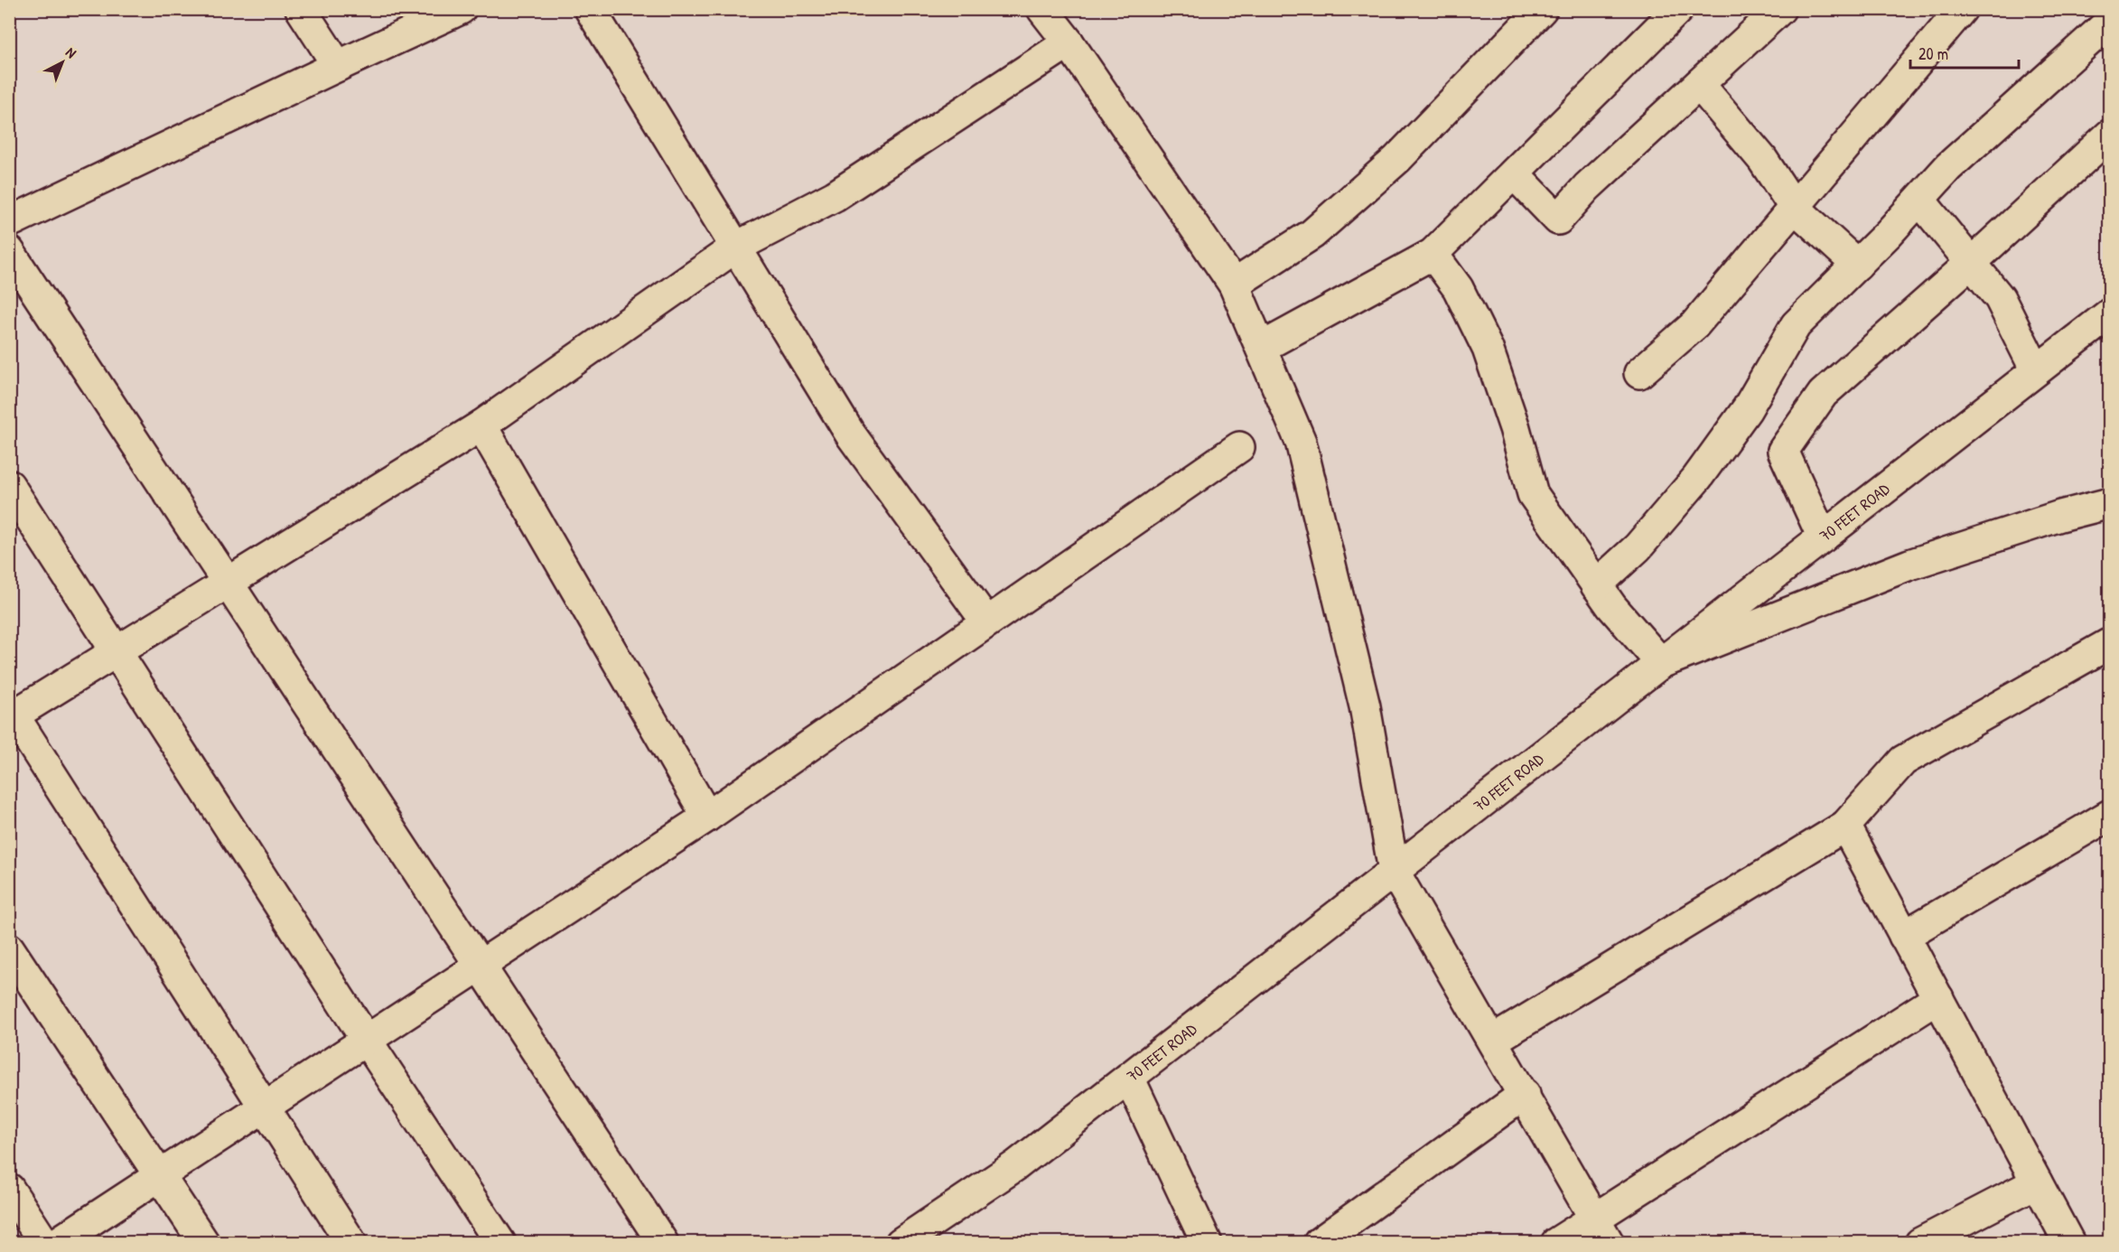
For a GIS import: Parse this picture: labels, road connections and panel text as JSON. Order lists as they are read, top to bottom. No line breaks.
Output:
{"streets":{"street":["70 FEET ROAD"]},"scale_bar":"20 m","north":"top right"}
